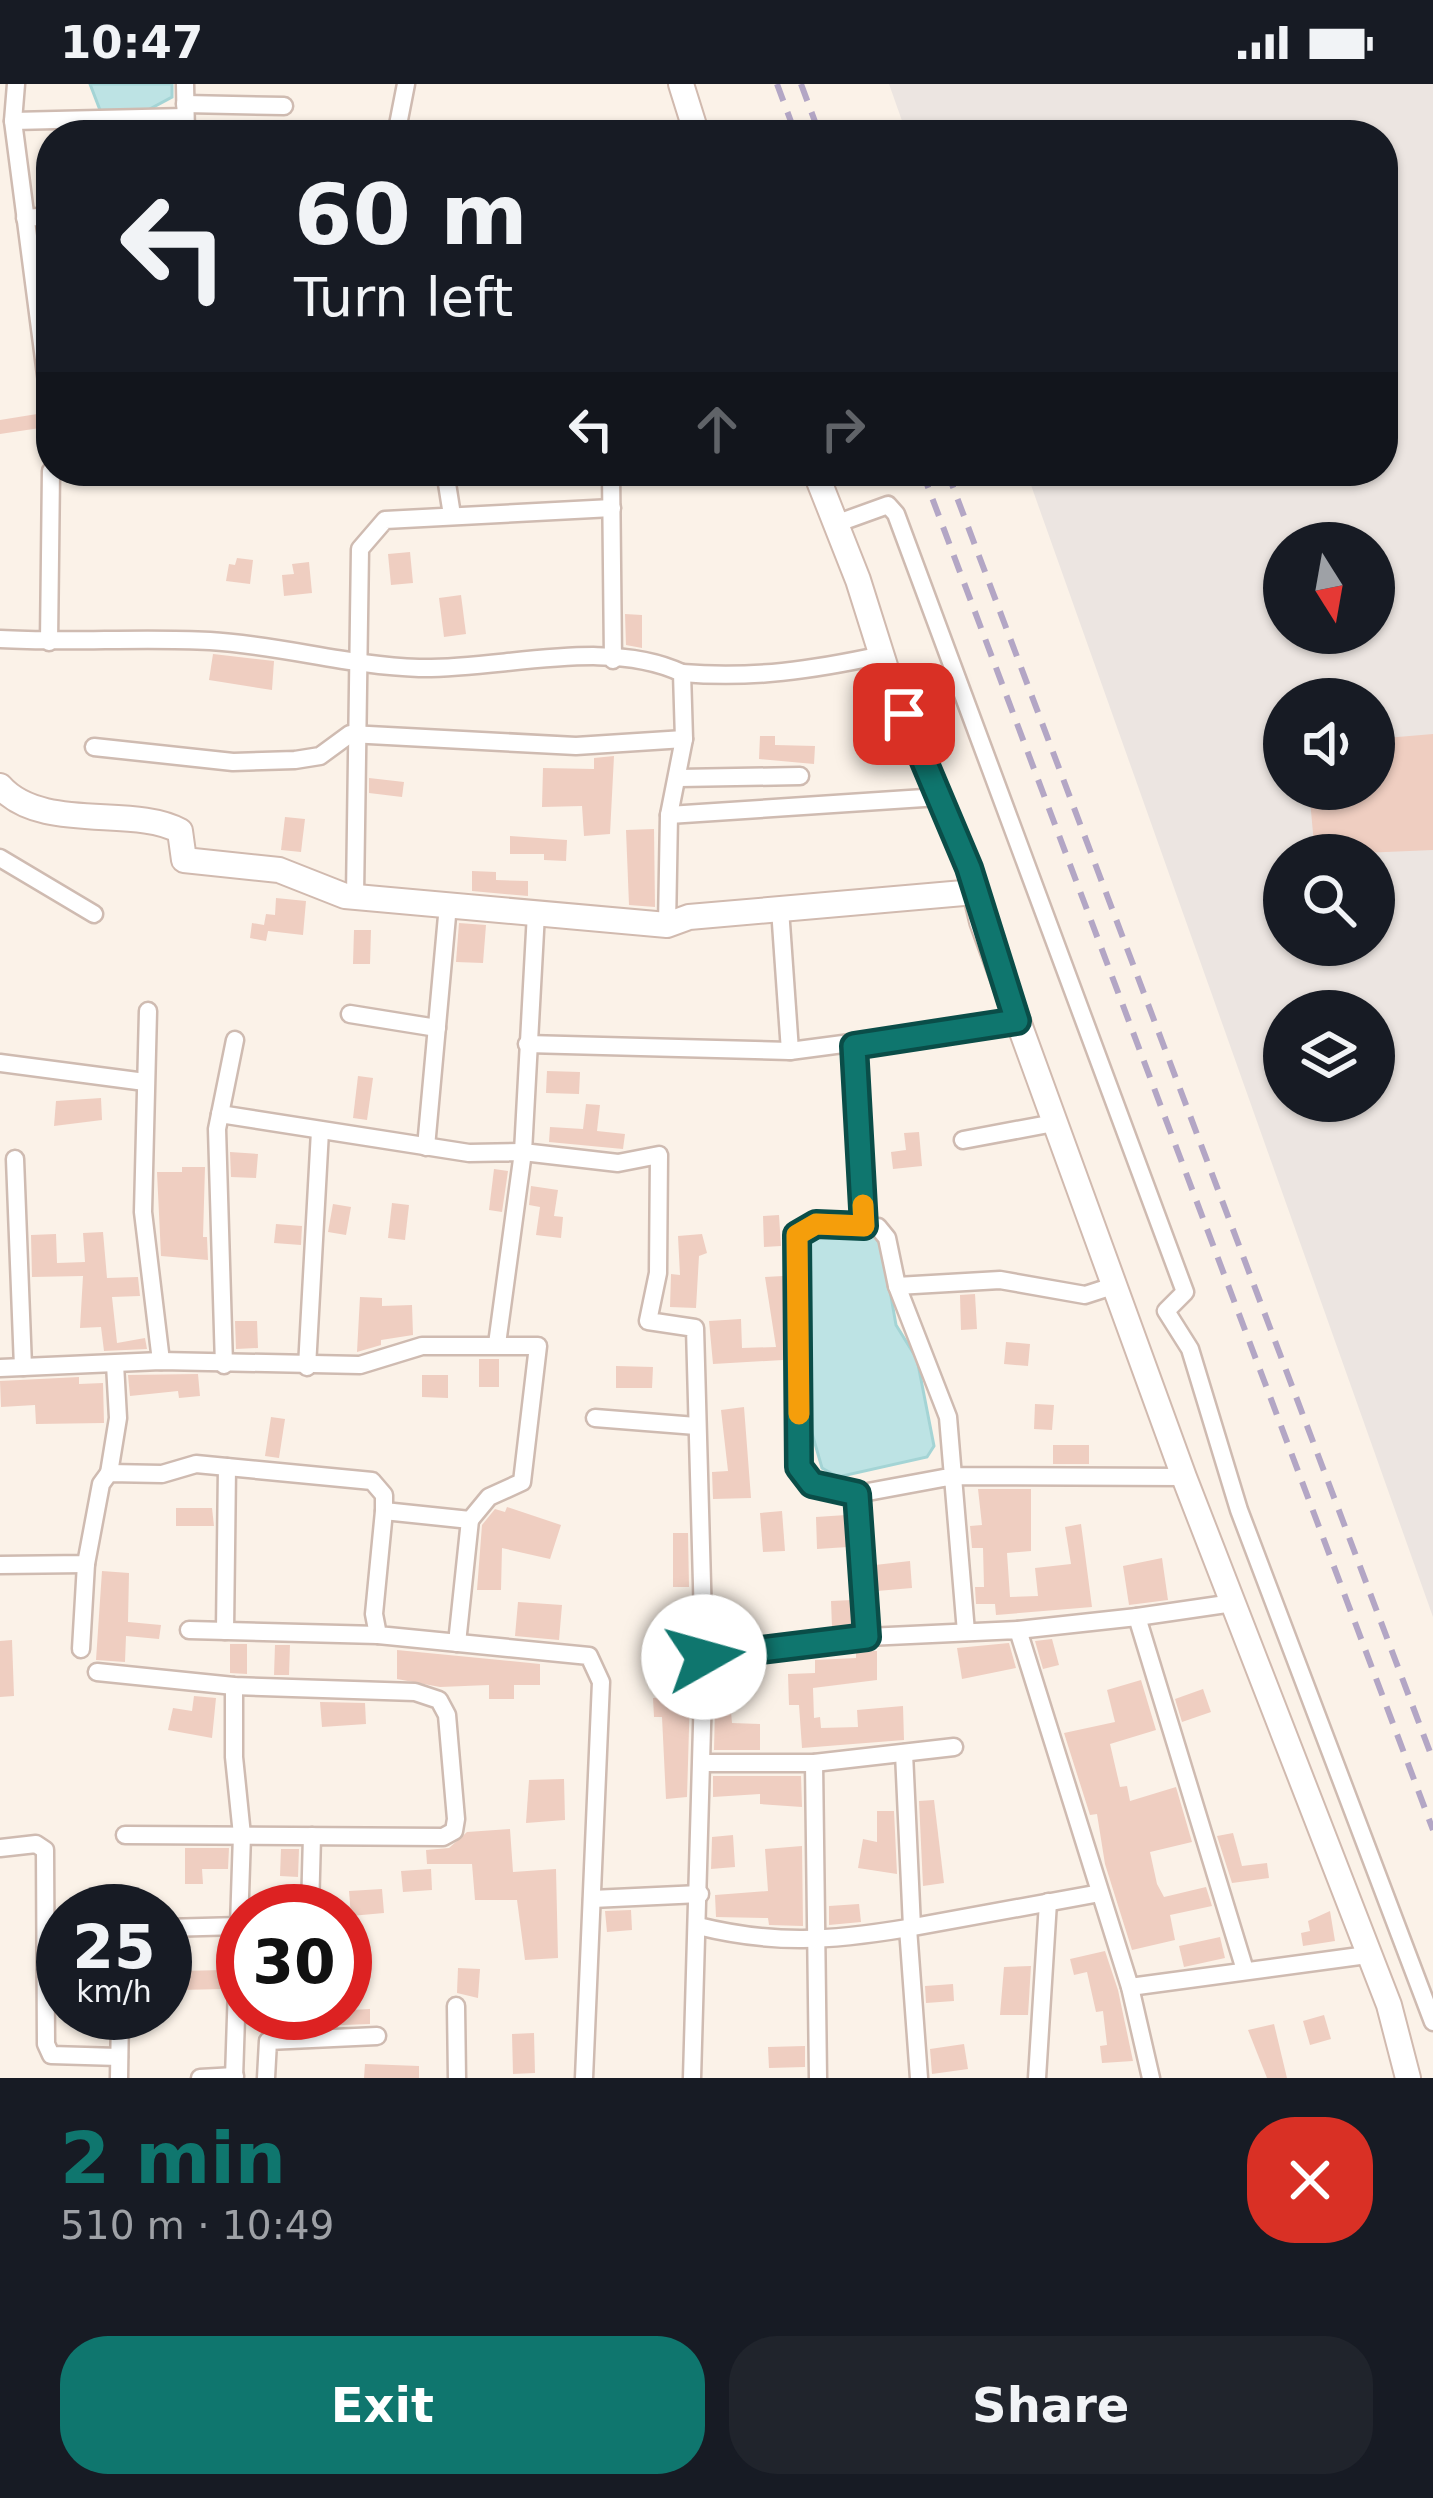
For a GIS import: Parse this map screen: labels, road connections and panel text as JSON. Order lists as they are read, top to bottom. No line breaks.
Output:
{"north":"bottom","page":{"status":"10:47","turn":["60 m","Turn left"],"speed":"25 km/h","limit":"30","heading":["2 min","510 m · 10:49"],"buttons":["Exit","Share"]}}
